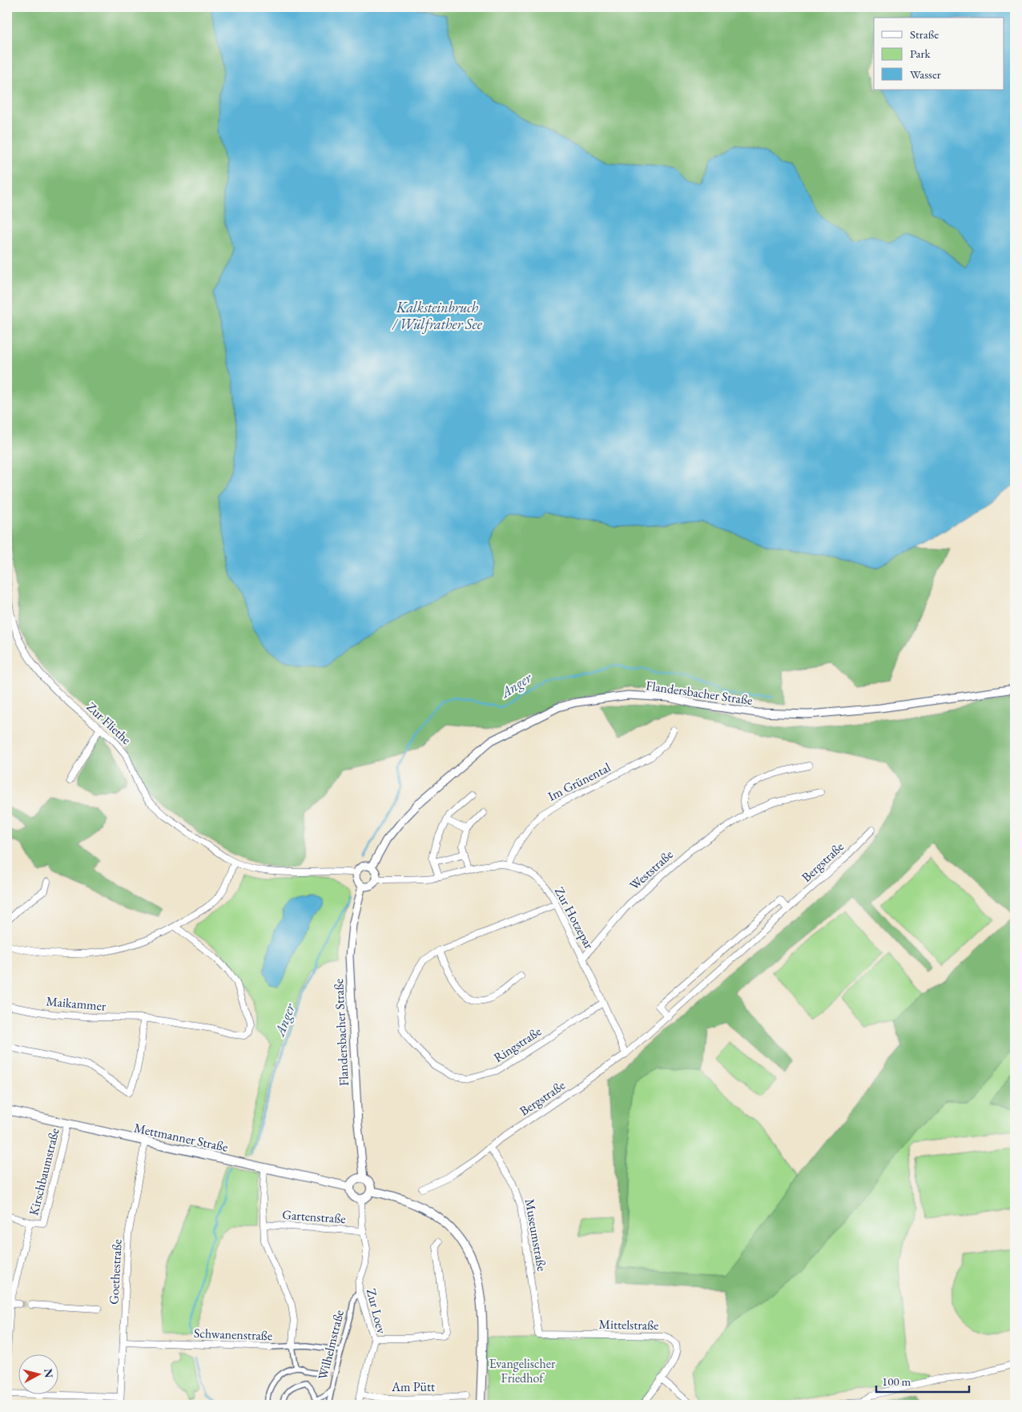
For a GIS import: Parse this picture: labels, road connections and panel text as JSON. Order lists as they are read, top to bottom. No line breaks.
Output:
{"streets":{"main road":["Mettmanner Straße"],"street":["Flandersbacher Straße","Zur Fliethe","Im Grünental","Bergstraße","Weststraße","Zur Hotzepar","Maikammer","Ringstraße","Kirschbaumstraße","Gartenstraße","Museumstraße","Goethestraße","Zur Loev","Mittelstraße","Schwanenstraße","Wilhelmstraße","Am Pütt"]},"crossings":[["Flandersbacher Straße","Zur Fliethe"],["Flandersbacher Straße","Zur Hotzepar"],["Flandersbacher Straße","Mettmanner Straße"],["Flandersbacher Straße","Zur Loev"],["Zur Fliethe","Zur Hotzepar"],["Im Grünental","Zur Hotzepar"],["Bergstraße","Zur Hotzepar"],["Bergstraße","Museumstraße"],["Weststraße","Zur Hotzepar"],["Zur Hotzepar","Ringstraße"],["Mettmanner Straße","Kirschbaumstraße"],["Mettmanner Straße","Goethestraße"],["Mettmanner Straße","Zur Loev"],["Gartenstraße","Zur Loev"],["Museumstraße","Mittelstraße"],["Goethestraße","Schwanenstraße"],["Zur Loev","Wilhelmstraße"],["Zur Loev","Am Pütt"],["Schwanenstraße","Wilhelmstraße"]],"water":["Kalksteinbruch / Wülfrather See","Anger"],"parks":["Evangelischer Friedhof"],"legend":["Straße","Park","Wasser"],"scale_bar":"100 m","north":"right"}
